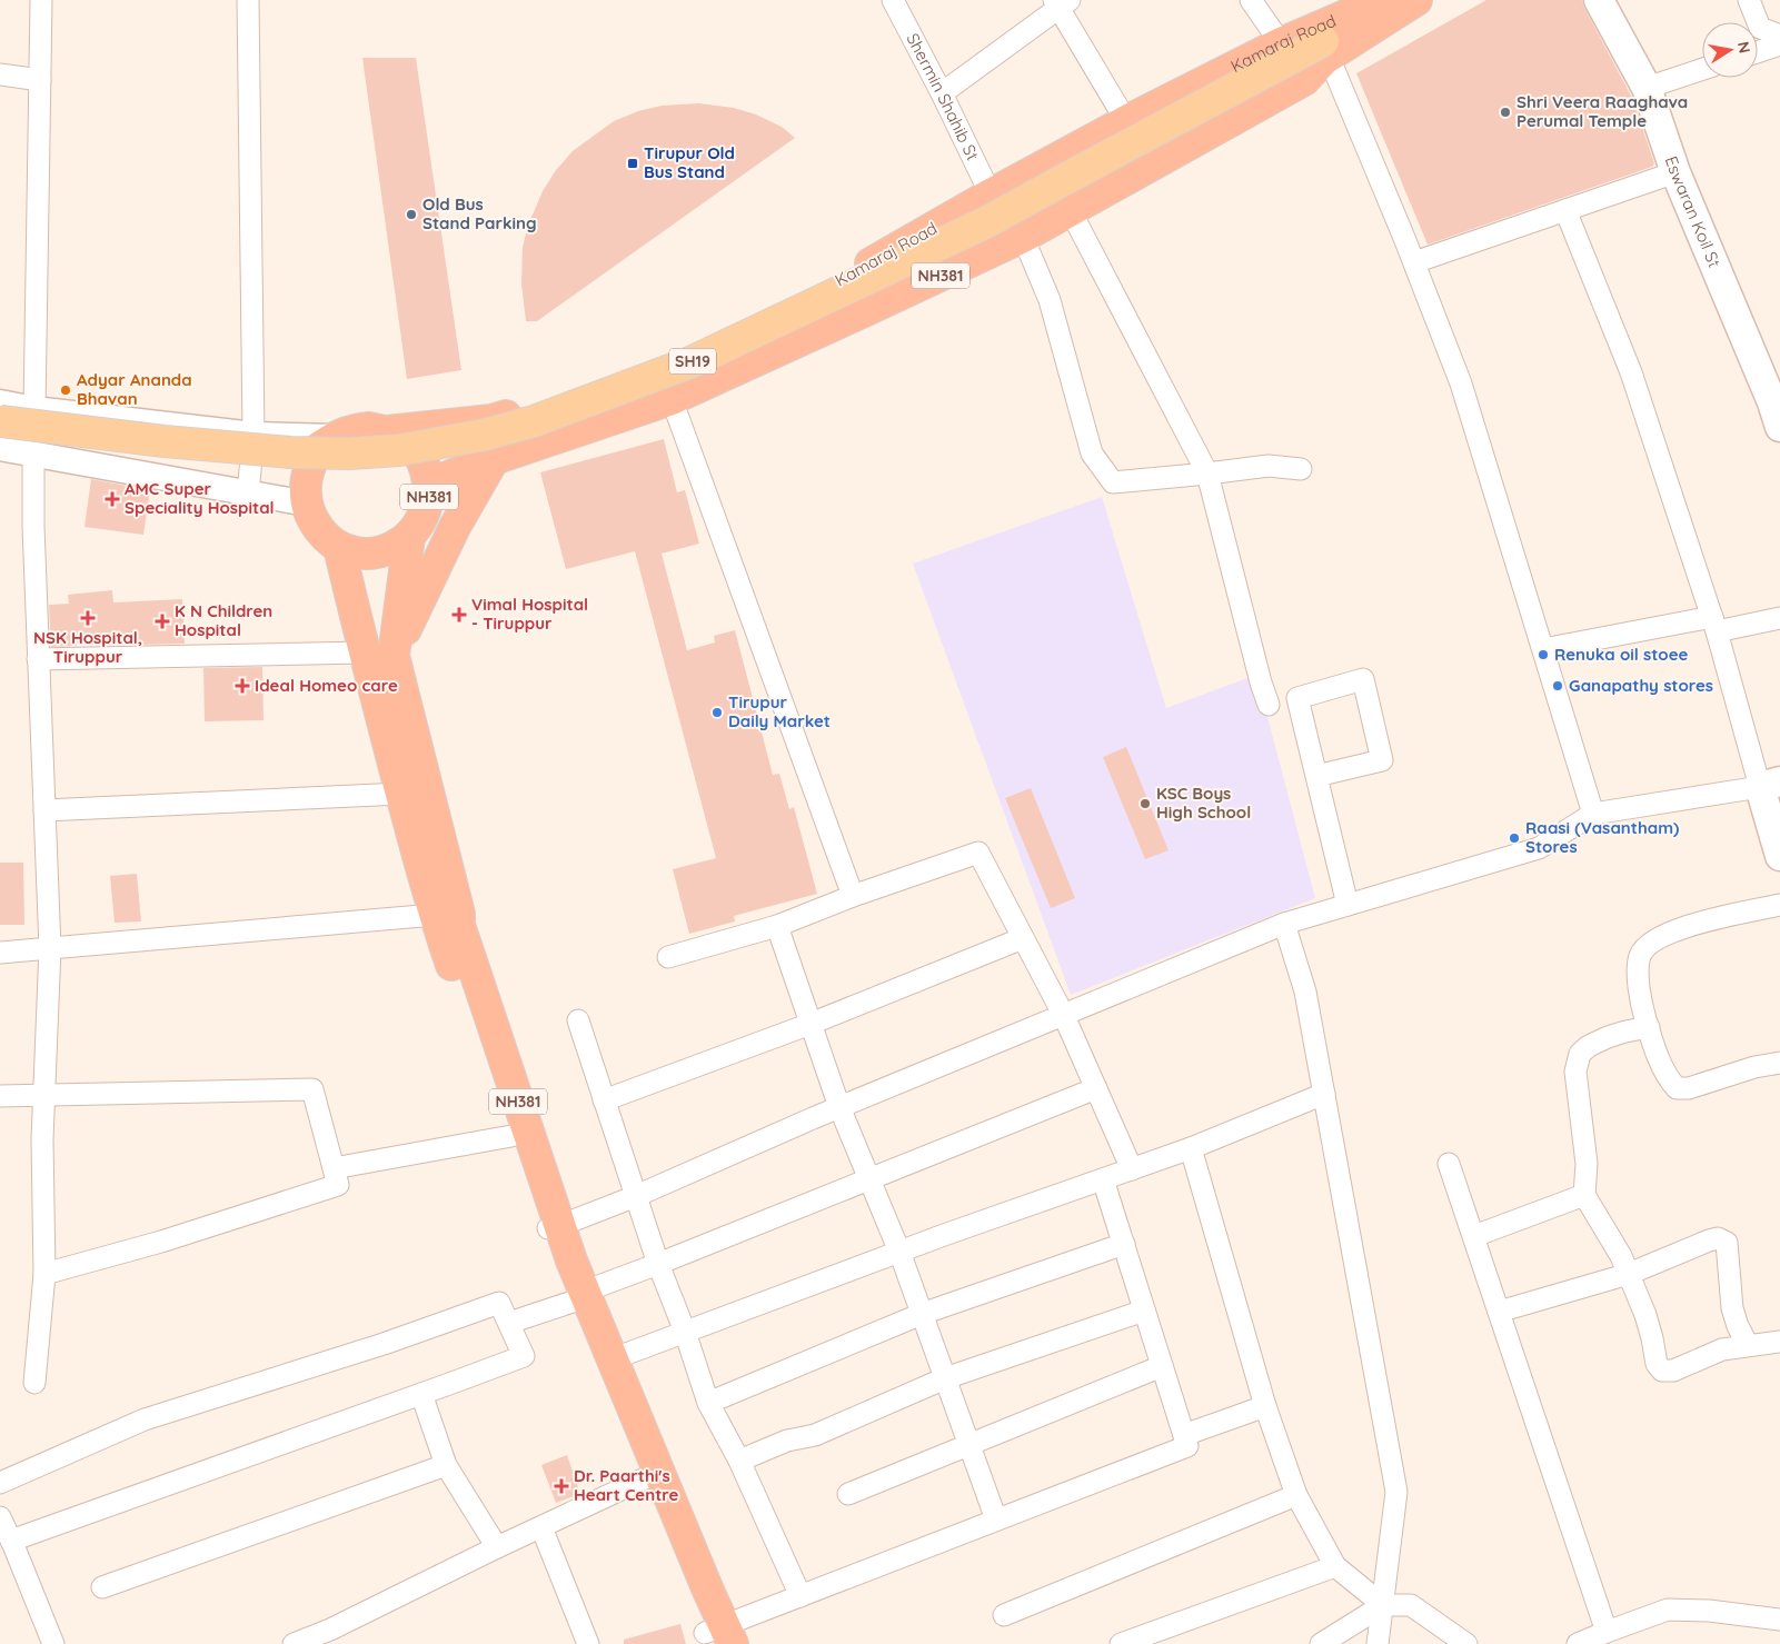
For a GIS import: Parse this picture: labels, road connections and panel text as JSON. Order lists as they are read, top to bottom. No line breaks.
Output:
{"streets":{"highway":["Kamaraj Road","NH381"],"main road":["Eswaran Koil St","SH19"],"street":["Shermin Shahib St"]},"crossings":[["Kamaraj Road","Shermin Shahib St"],["Kamaraj Road","NH381"],["NH381","SH19"]],"places":{"other":["Shri Veera Raaghava Perumal Temple","Old Bus Stand Parking","Adyar Ananda Bhavan","Renuka oil stoee","Ganapathy stores","Tirupur Daily Market","KSC Boys High School","Raasi (Vasantham) Stores"],"transit":["Tirupur Old Bus Stand"],"health":["AMC Super Speciality Hospital","Vimal Hospital - Tiruppur","NSK Hospital, Tiruppur","K N Children Hospital","Ideal Homeo care","Dr. Paarthi's Heart Centre"]},"north":"right"}
